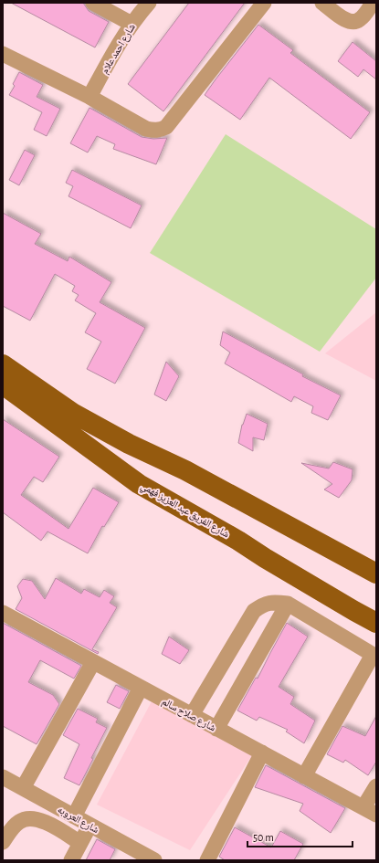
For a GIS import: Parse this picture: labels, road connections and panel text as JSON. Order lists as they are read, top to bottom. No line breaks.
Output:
{"streets":{"main road":["شارع الفريق عبد العزيز فهمي"],"street":["شارع احمد علام","شارع صلاح سالم","شارع العروبه"]},"scale_bar":"50 m"}
